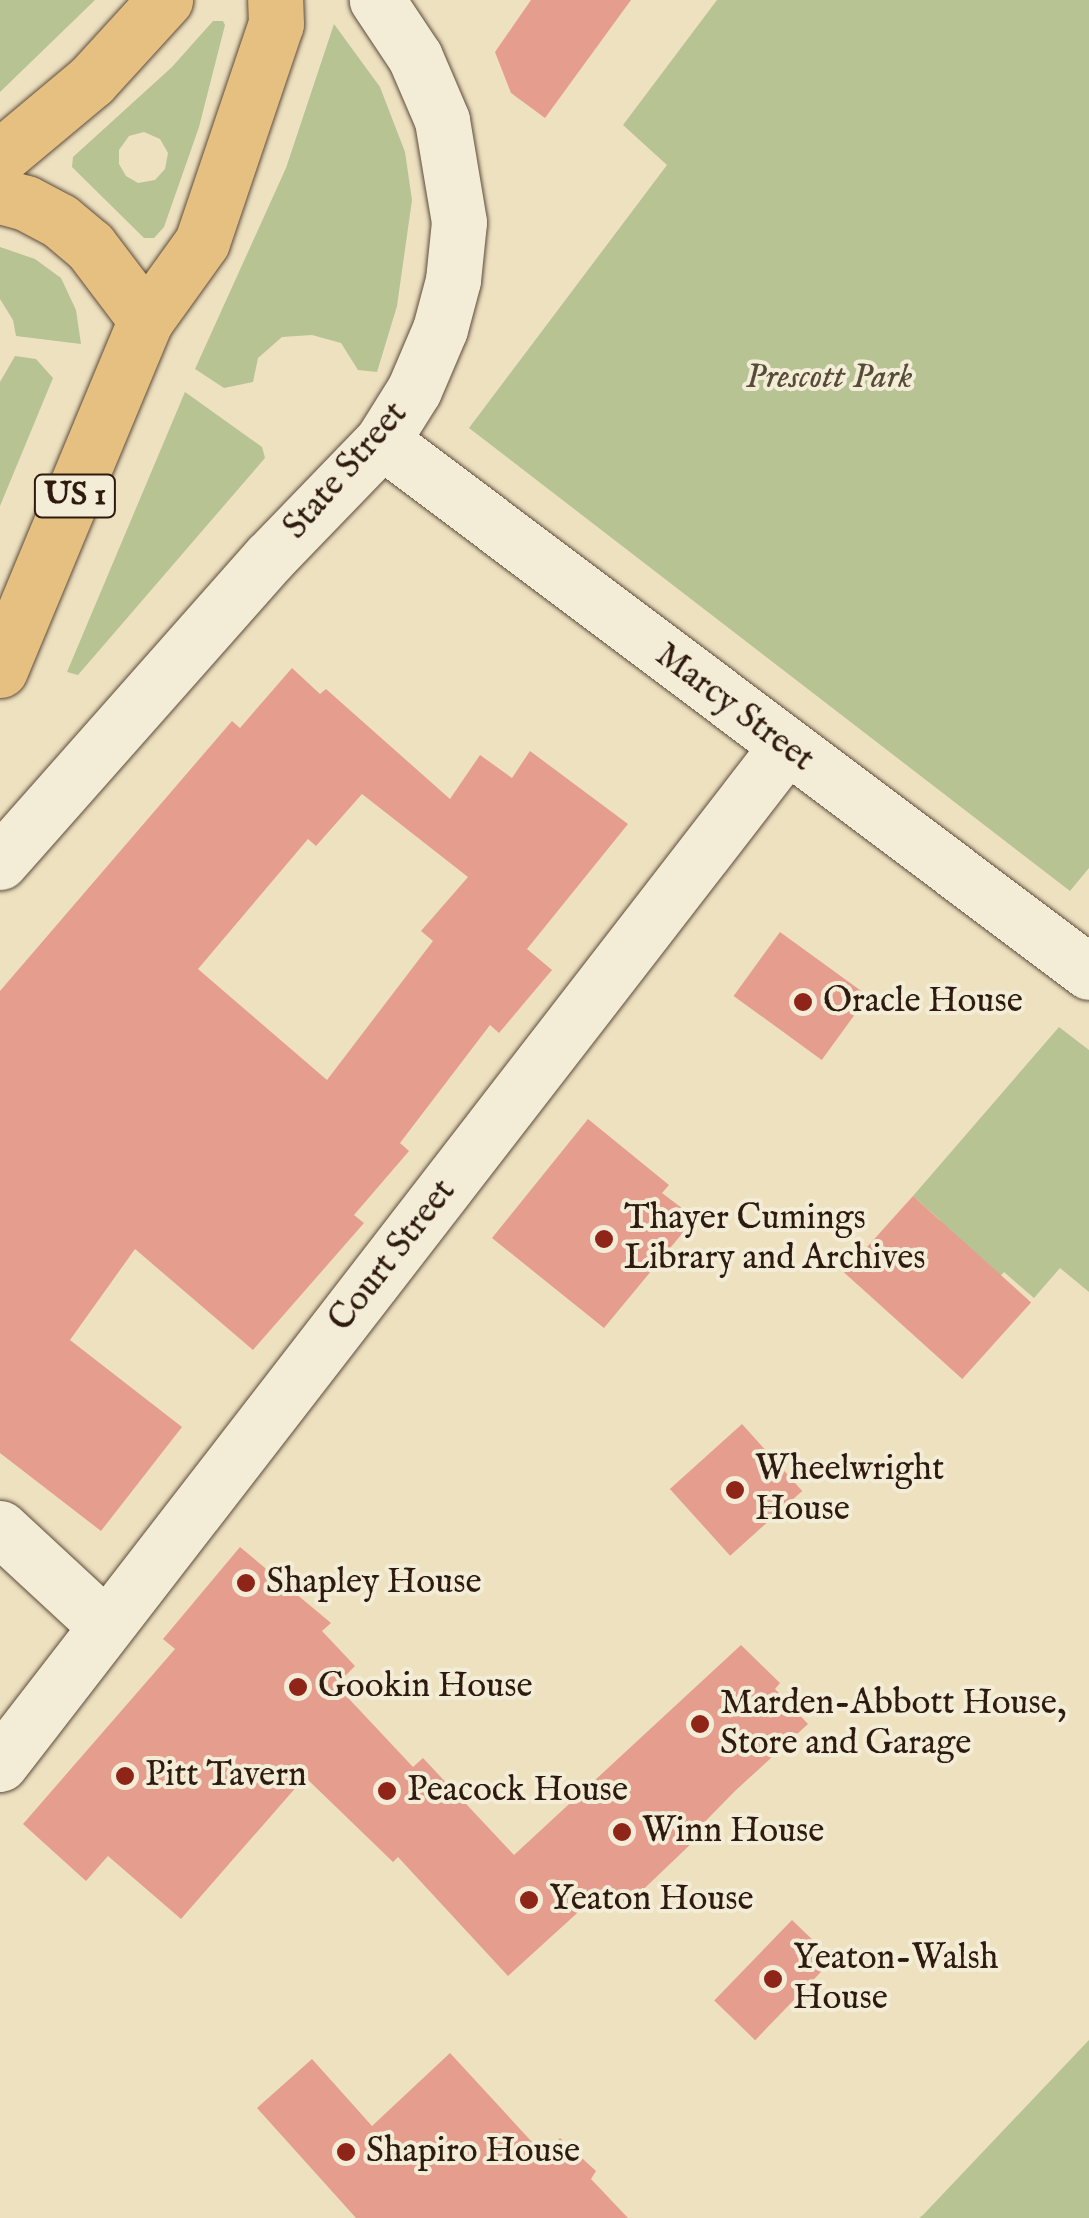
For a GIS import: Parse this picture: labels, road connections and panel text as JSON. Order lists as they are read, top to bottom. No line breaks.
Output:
{"streets":{"main road":["US 1"],"street":["State Street","Marcy Street","Court Street"]},"crossings":[["State Street","Marcy Street"],["Marcy Street","Court Street"]],"parks":["Prescott Park"],"places":["Oracle House","Thayer Cumings Library and Archives","Wheelwright House","Shapley House","Gookin House","Marden-Abbott House, Store and Garage","Pitt Tavern","Peacock House","Winn House","Yeaton House","Yeaton-Walsh House","Shapiro House"]}
